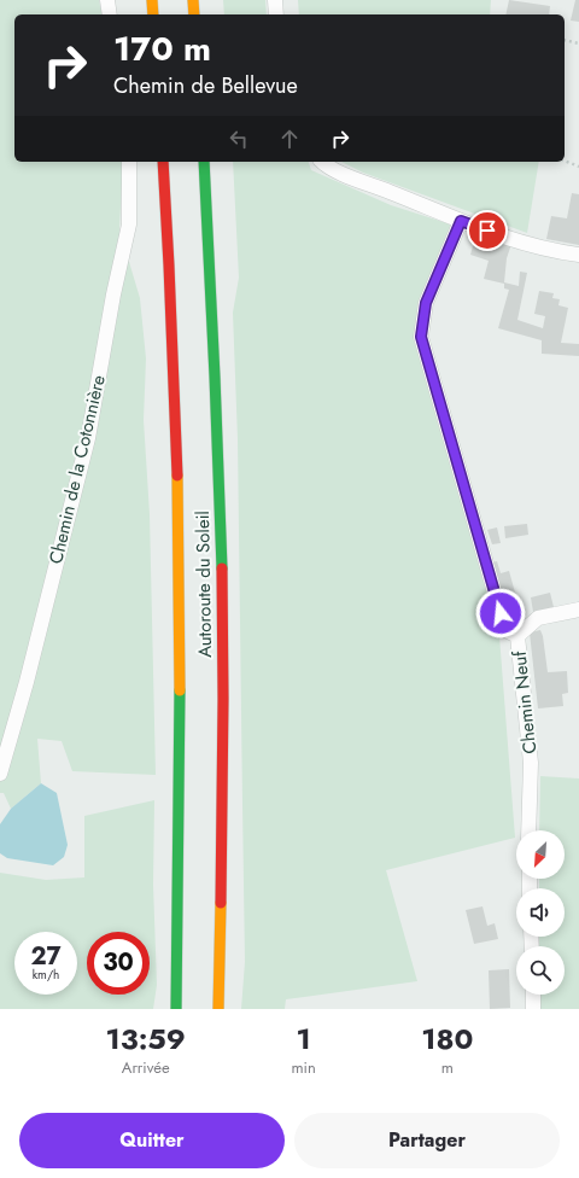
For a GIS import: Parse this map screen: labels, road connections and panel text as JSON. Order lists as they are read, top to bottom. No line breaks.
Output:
{"streets":{"highway":["Autoroute du Soleil"],"street":["Chemin de la Cotonnière","Chemin Neuf"]},"north":"bottom left","page":{"turn":["170 m","Chemin de Bellevue"],"speed":"27 km/h","limit":"30","eta":["13:59","Arrivée","1","min","180","m"],"buttons":["Quitter","Partager"]}}
